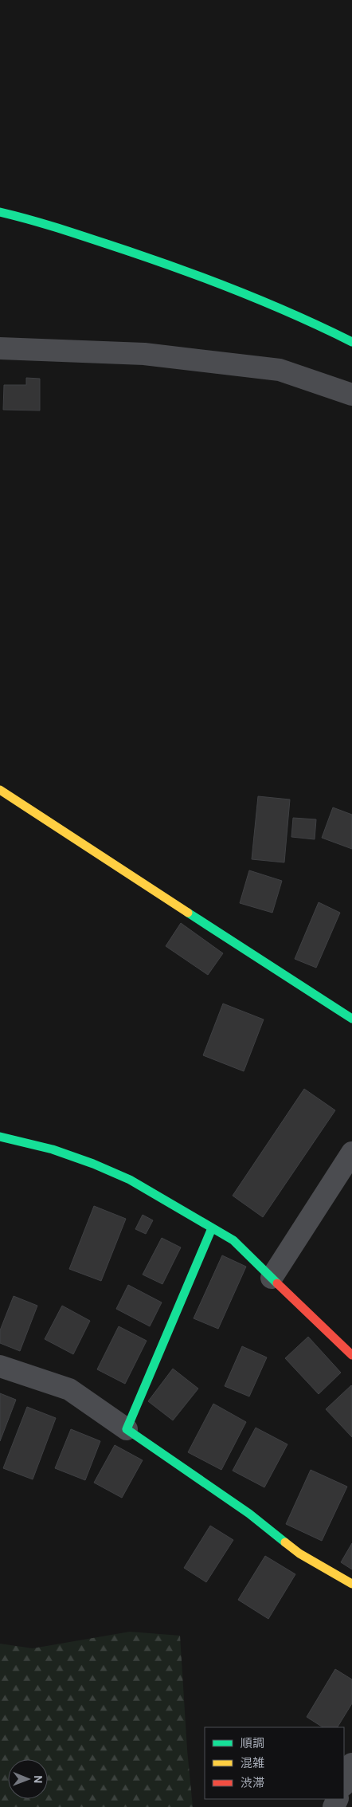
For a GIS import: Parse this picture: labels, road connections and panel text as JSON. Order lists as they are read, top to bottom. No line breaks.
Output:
{"legend":["順調","混雑","渋滞"],"north":"right"}
